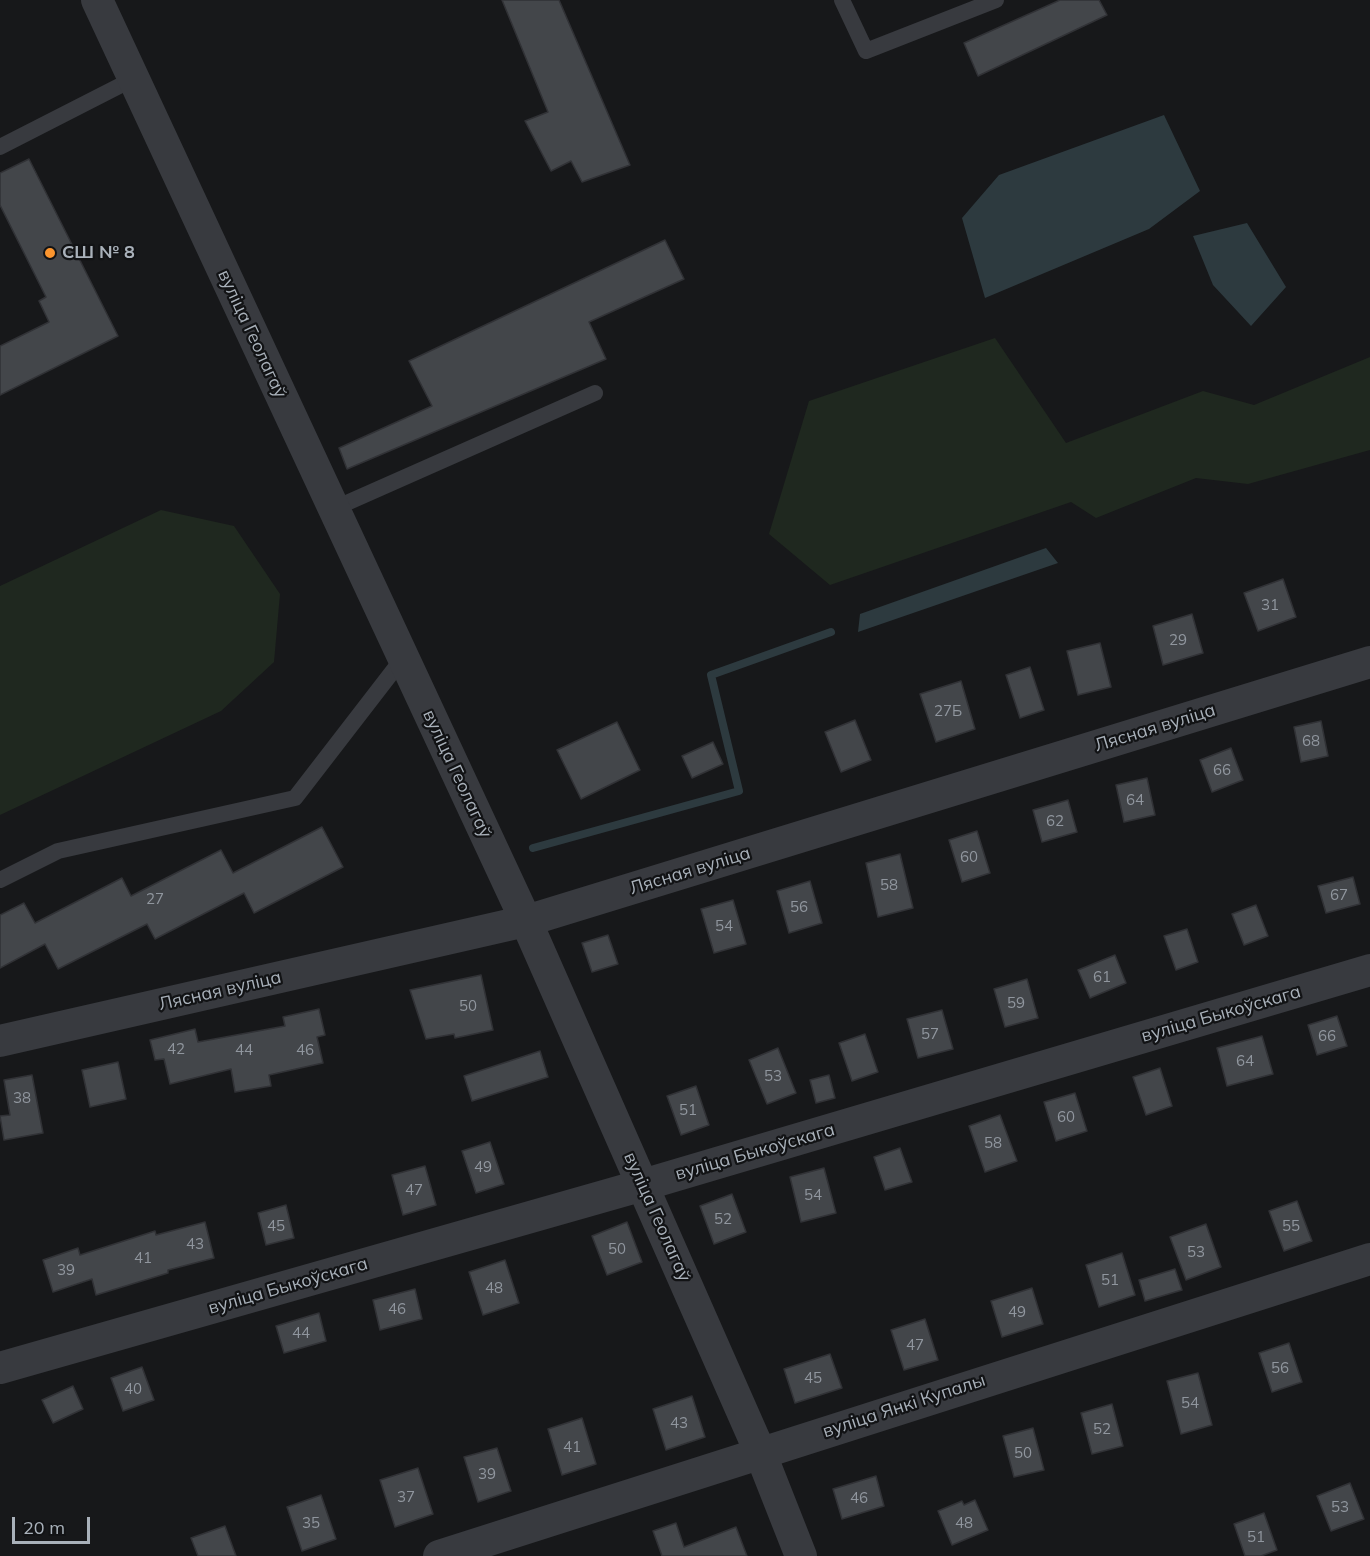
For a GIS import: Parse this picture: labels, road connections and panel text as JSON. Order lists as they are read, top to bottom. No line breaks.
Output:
{"streets":{"street":["вуліца Геолагаў","Лясная вуліца","вуліца Быкоўскага","вуліца Янкі Купалы"]},"crossings":[["вуліца Геолагаў","Лясная вуліца"],["вуліца Геолагаў","вуліца Быкоўскага"],["вуліца Геолагаў","вуліца Янкі Купалы"]],"places":["СШ № 8"],"house_numbers":["31","29","27Б","68","66","64","62","60","58","67","27","56","54","61","59","50","57","66","42","44","46","64","53","38","51","60","58","49","47","54","52","45","55","43","50","53","41","39","51","48","46","49","44","47","56","45","40","54","43","52","41","50","39","37","46","53","35","48","51"],"scale_bar":"20 m"}
